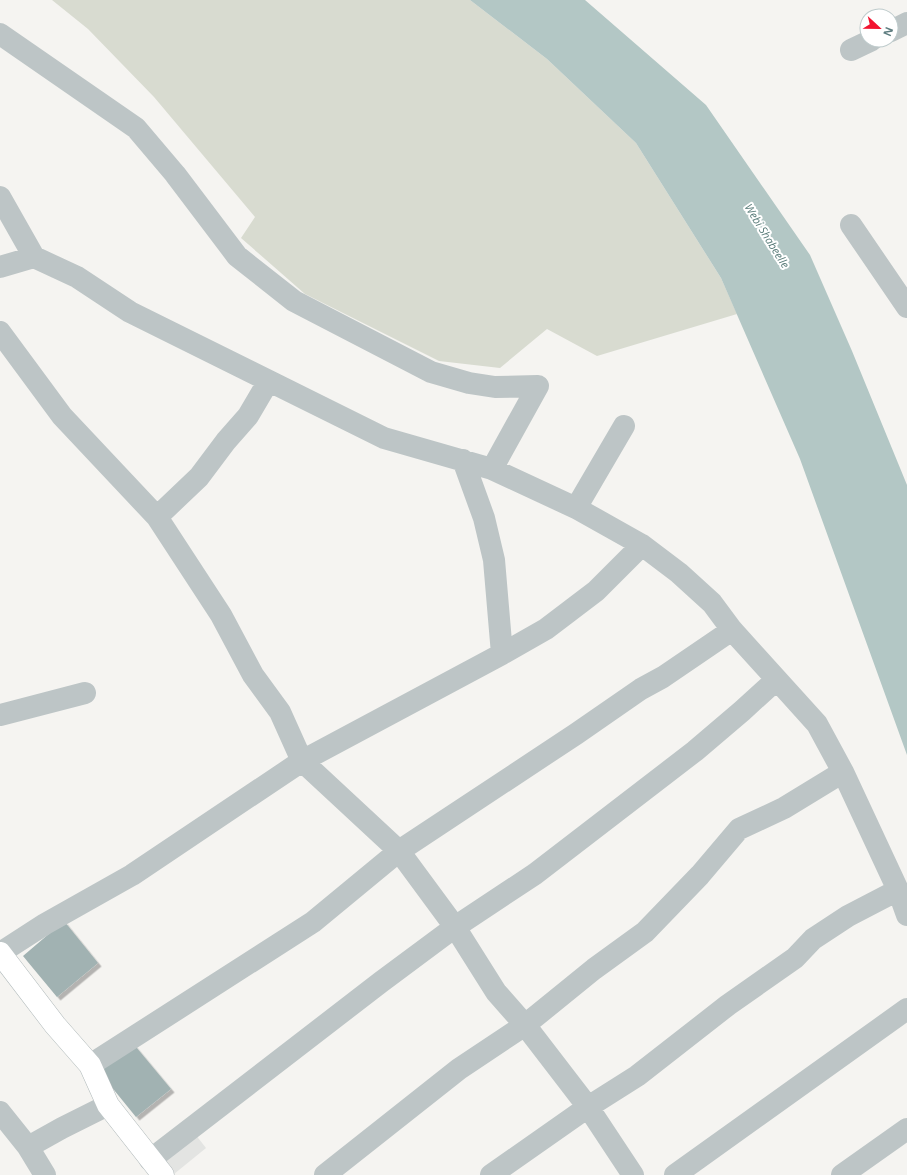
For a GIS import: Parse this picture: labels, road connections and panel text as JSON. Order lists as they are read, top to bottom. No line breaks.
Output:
{"water":["Webi Shabeelle"],"north":"right"}
